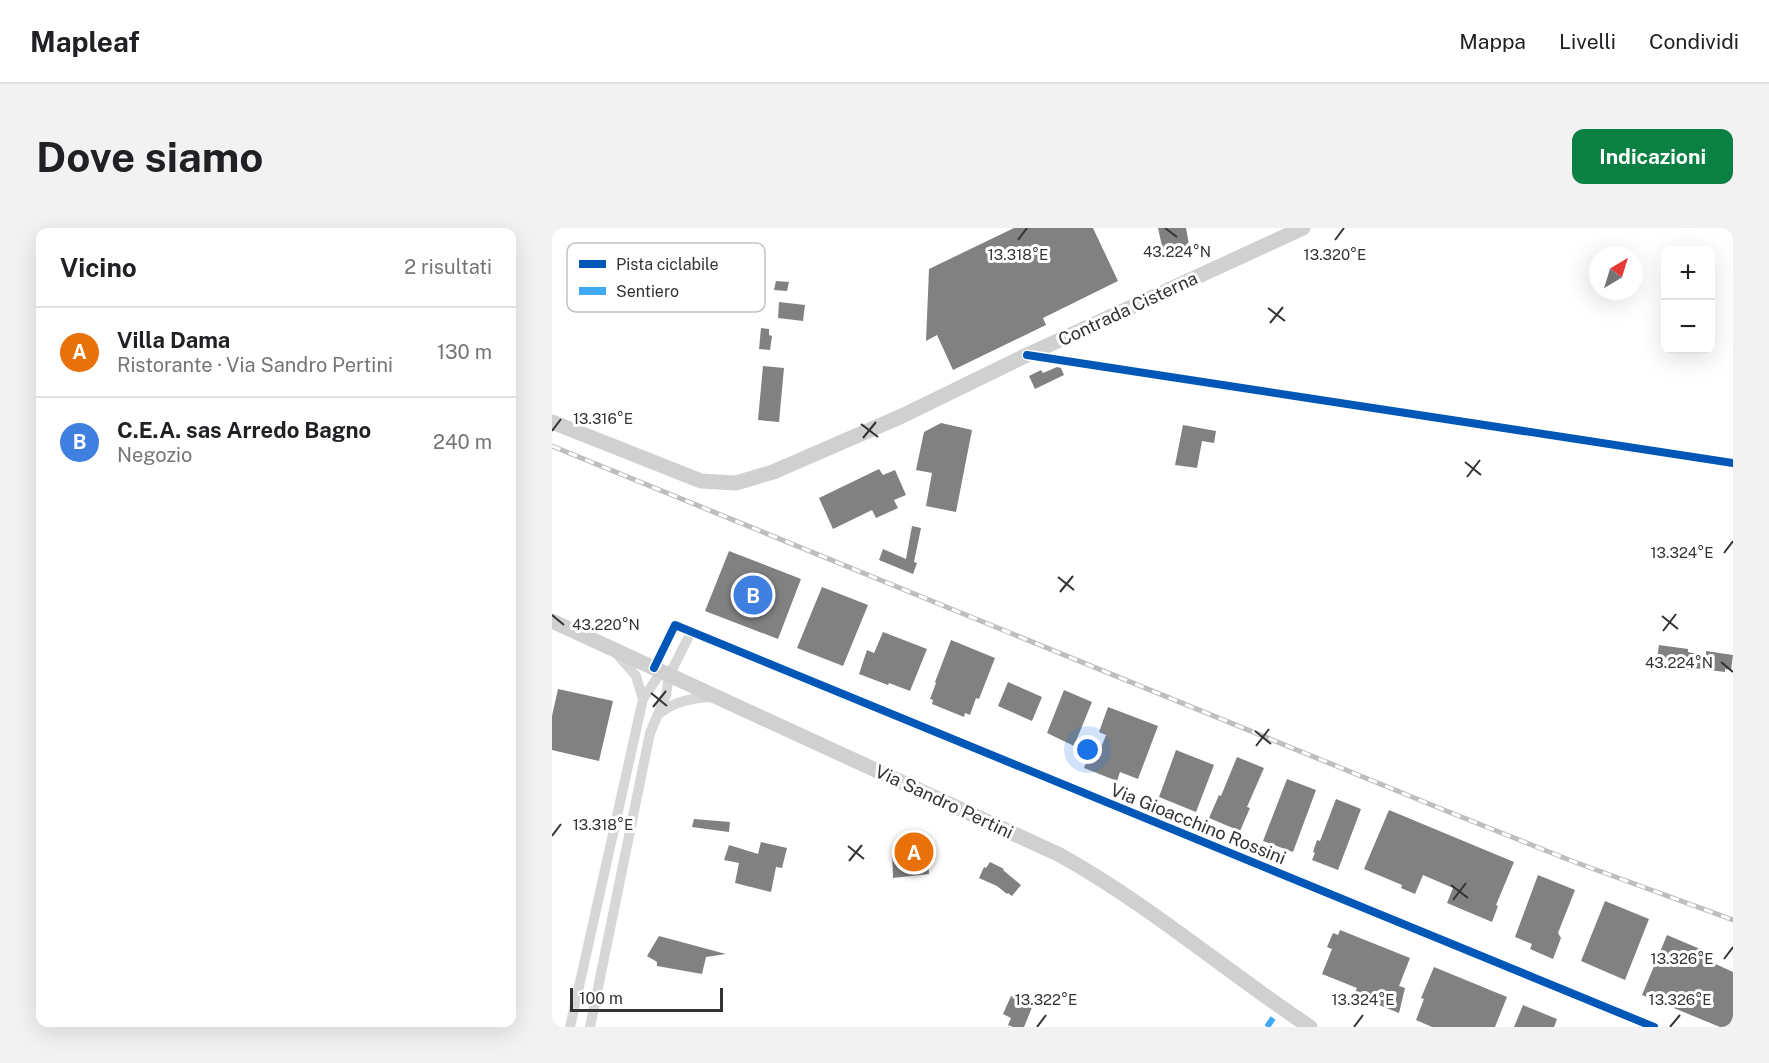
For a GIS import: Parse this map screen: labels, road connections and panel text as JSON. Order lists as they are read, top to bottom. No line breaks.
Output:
{"streets":{"main road":["Contrada Cisterna","Via Sandro Pertini"],"street":["Via Gioacchino Rossini"]},"crossings":[["Via Sandro Pertini","Via Gioacchino Rossini"]],"legend":["Pista ciclabile","Sentiero"],"scale_bar":"100 m","north":"top right","page":{"header":"Mapleaf","nav":["Mappa","Livelli","Condividi"],"buttons":"Indicazioni","title":"Dove siamo","heading":["Vicino","2 risultati"],"map_buttons":["+","−"],"list":[{"mark":"A","name":"Villa Dama","note":"Ristorante · Via Sandro Pertini","value":"130 m"},{"mark":"B","name":"C.E.A. sas Arredo Bagno","note":"Negozio","value":"240 m"}],"pins":["B","A"],"scale":"100 m"},"coordinates":["43.224°N","13.320°E","13.318°E","13.316°E","13.324°E","43.220°N","13.326°E","13.322°E"]}
